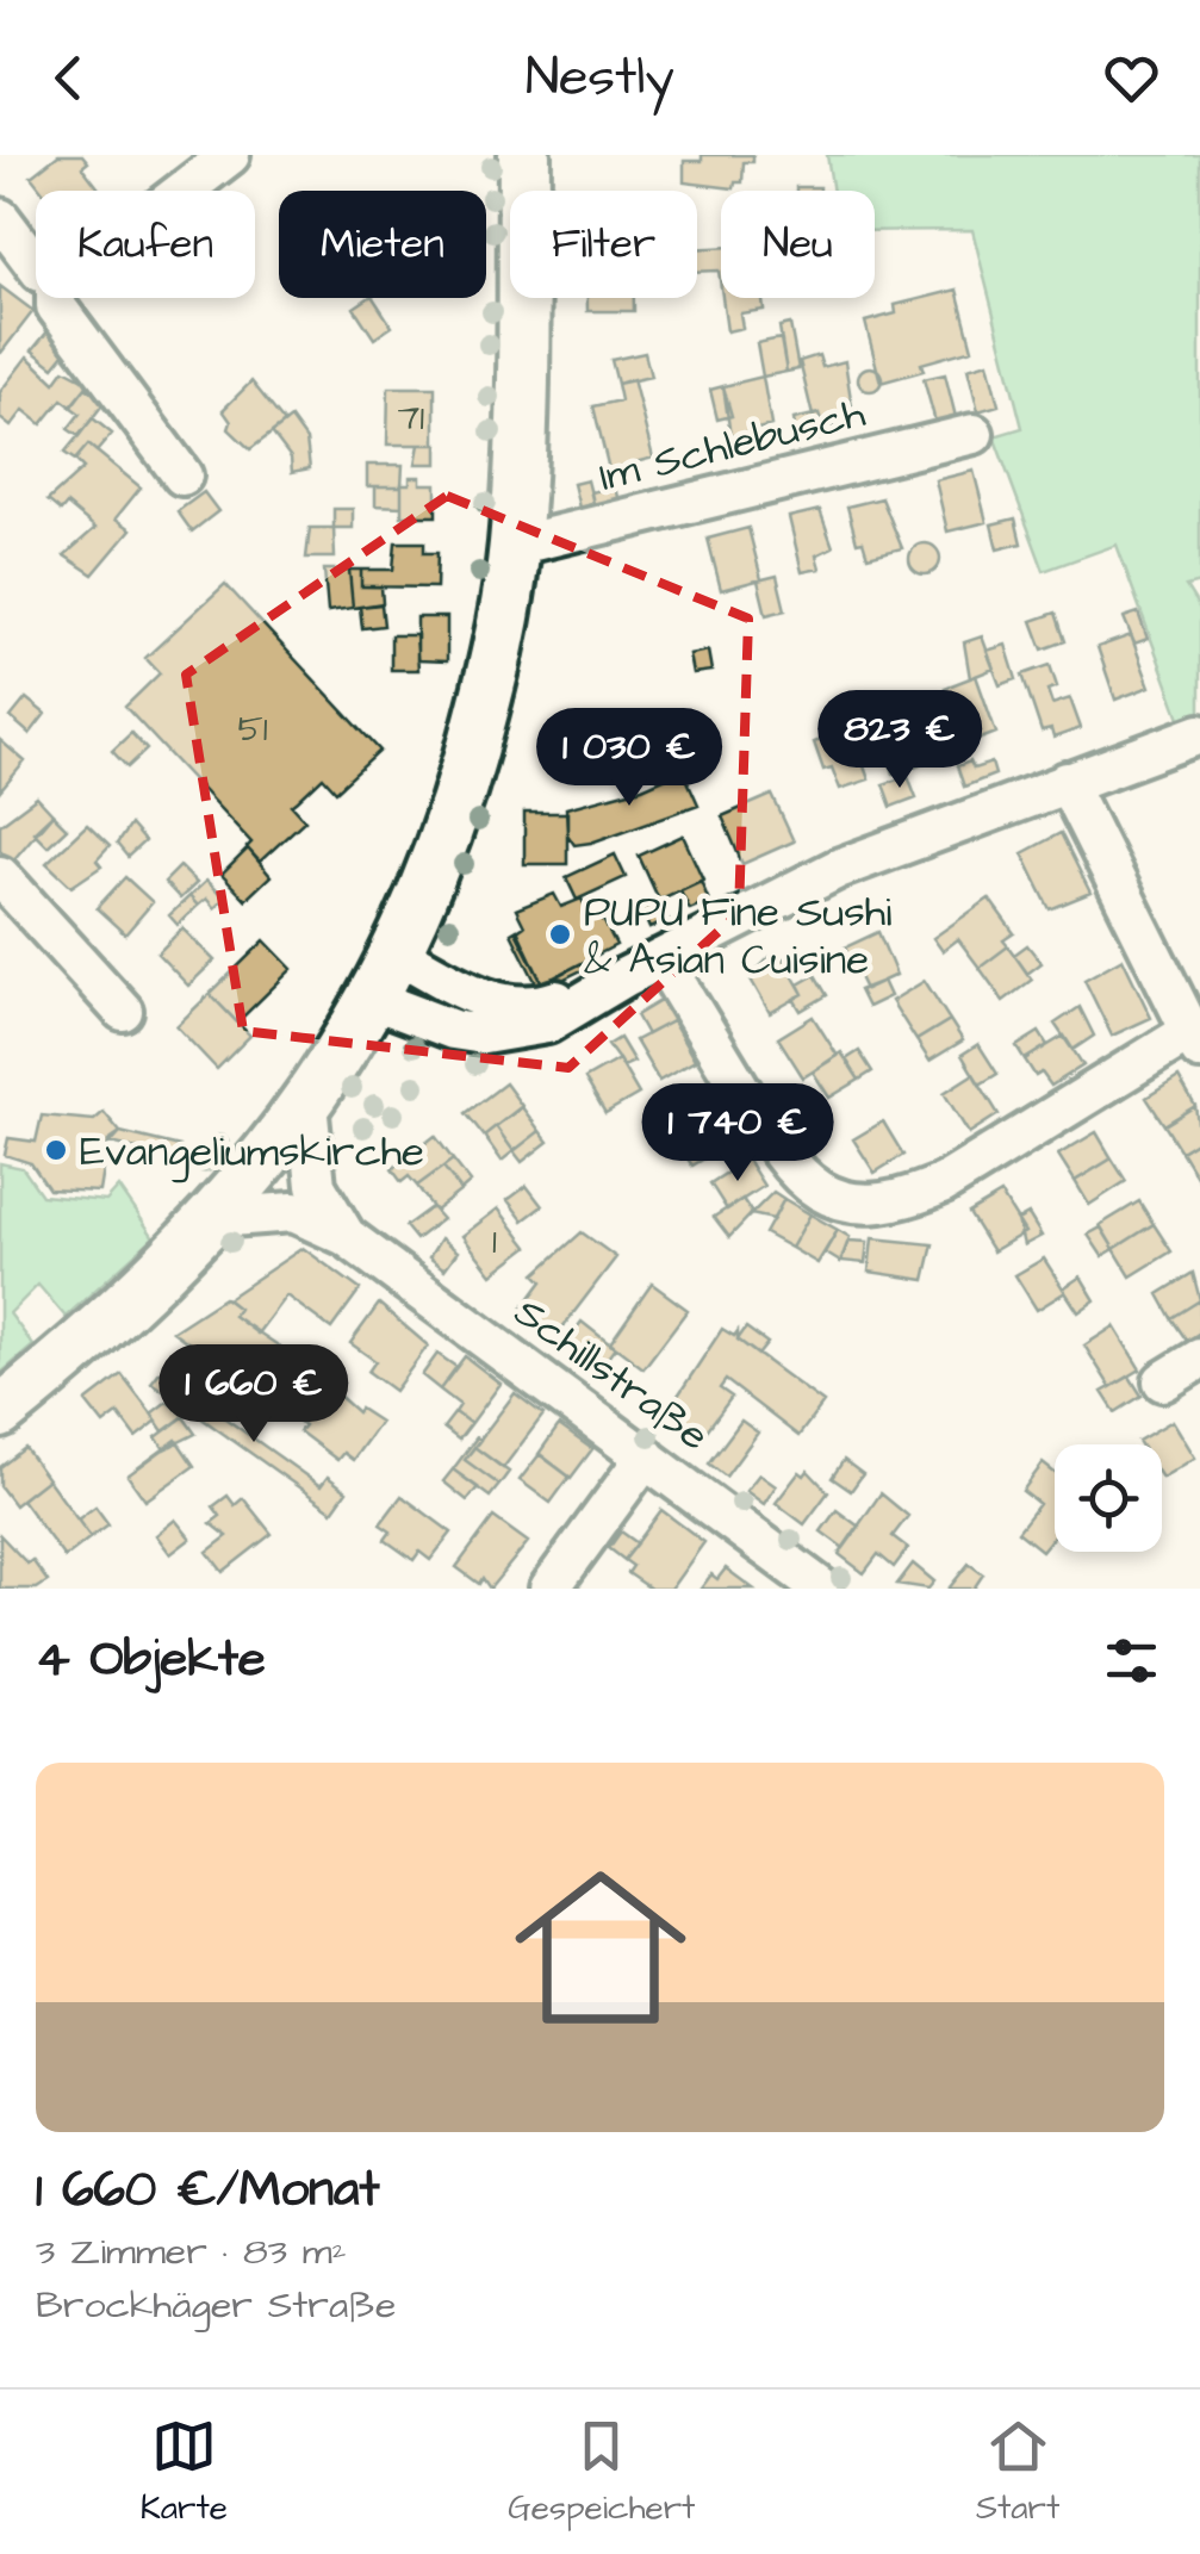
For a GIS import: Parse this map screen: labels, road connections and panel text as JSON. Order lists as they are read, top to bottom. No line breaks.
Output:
{"streets":{"street":["Im Schlebusch","Schillstraße"]},"places":["PUPU Fine Sushi & Asian Cuisine","Evangeliumskirche"],"house_numbers":["71","51","1"],"page":{"header":"Nestly","chip":["Kaufen","Mieten","Filter","Neu"],"price":["823 €","1 030 €","1 740 €","1 660 €"],"heading":"4 Objekte","list":[{"name":"1 660 €/Monat","note":"3 Zimmer · 83 m² · Brockhäger Straße"}],"tabs":["Karte","Gespeichert","Start"]}}
